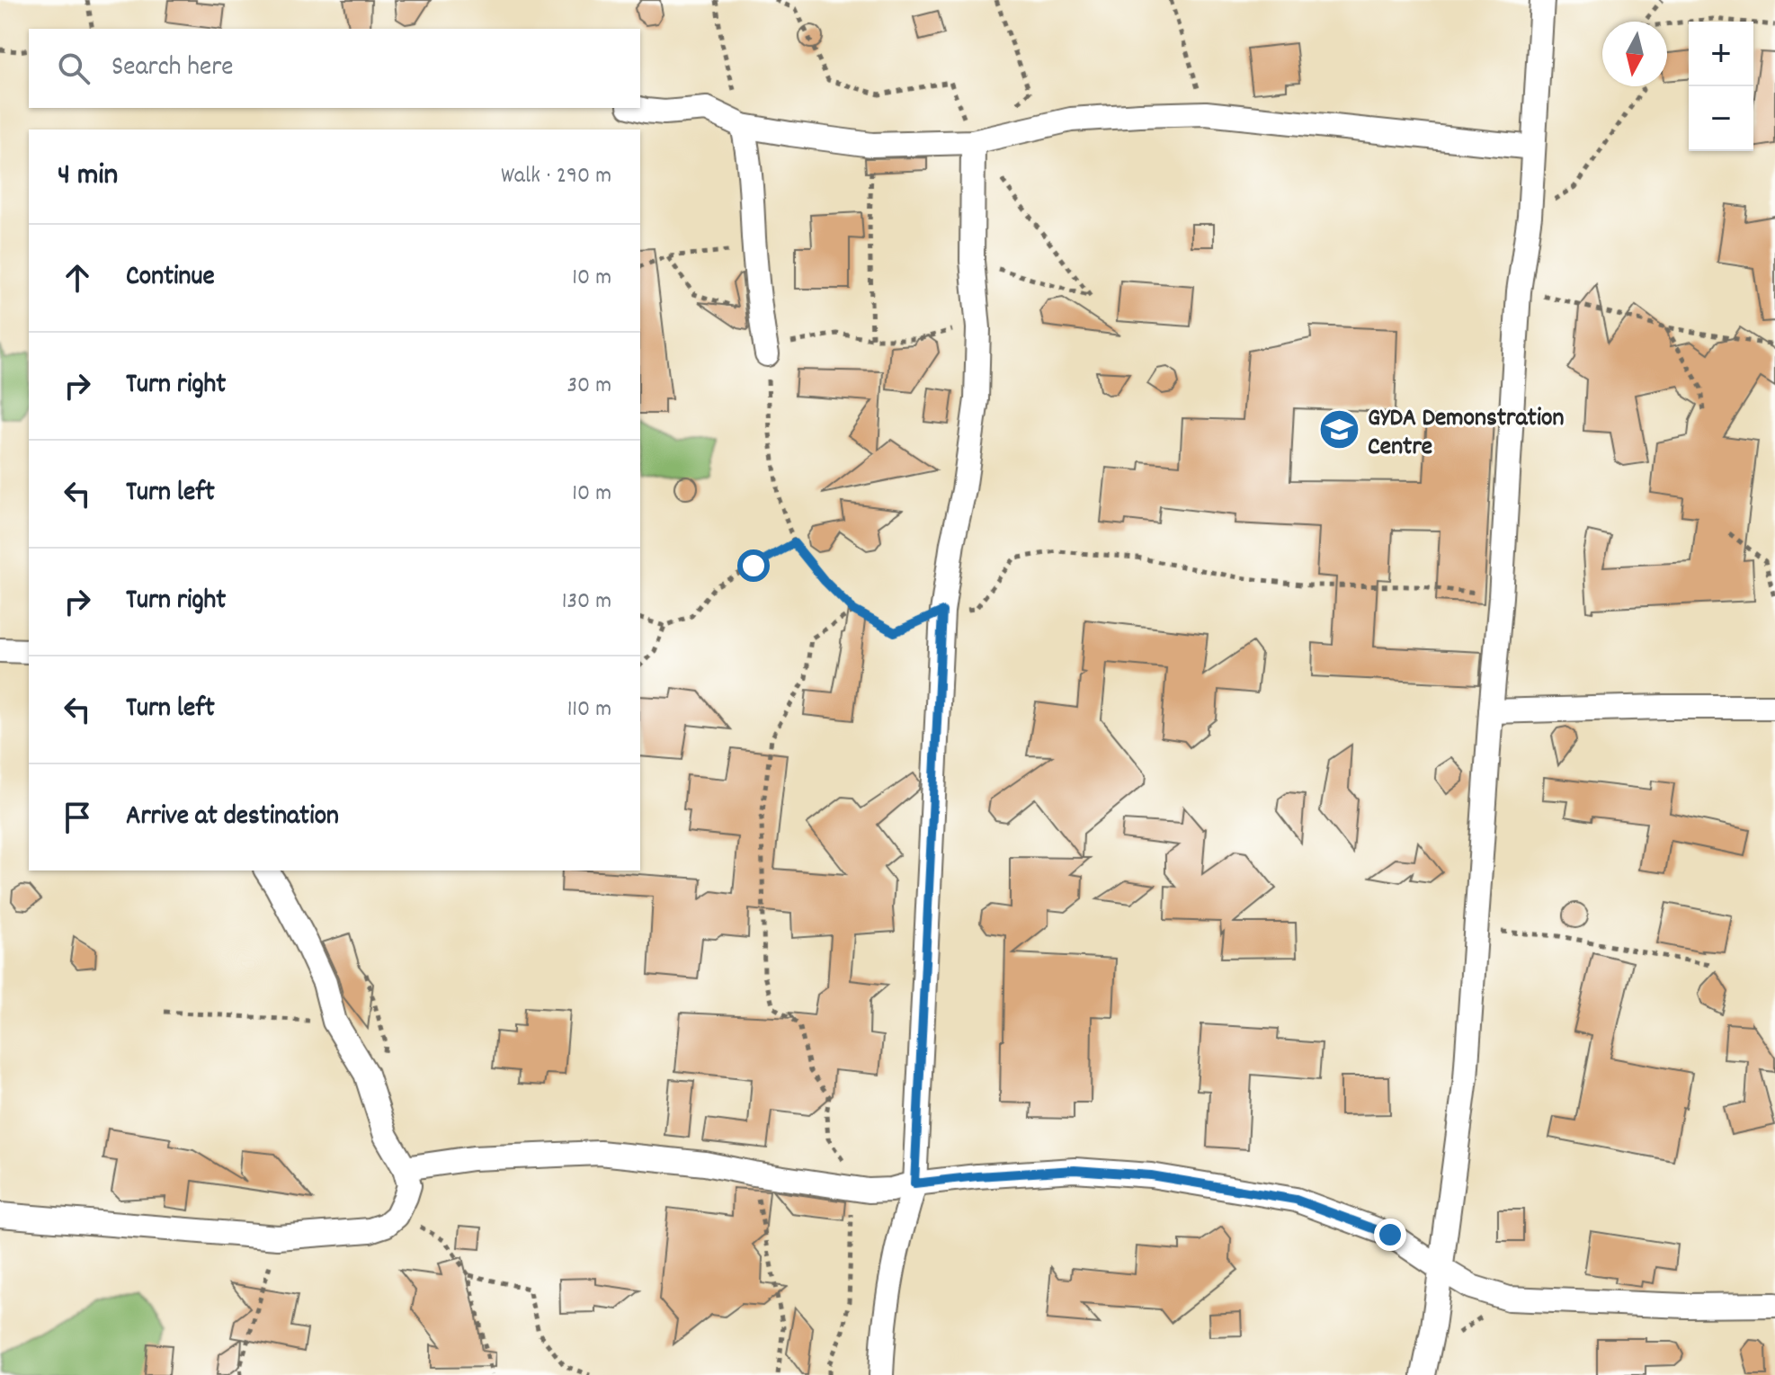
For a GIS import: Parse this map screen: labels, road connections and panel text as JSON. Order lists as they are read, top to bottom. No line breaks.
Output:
{"places":{"school or university":["GYDA Demonstration Centre"]},"north":"bottom","page":{"map_buttons":["+","−"],"search":"Search here","heading":["4 min","Walk · 290 m"],"list":[["Continue","10 m"],["Turn right","30 m"],["Turn left","10 m"],["Turn right","130 m"],["Turn left","110 m"],"Arrive at destination"]}}
